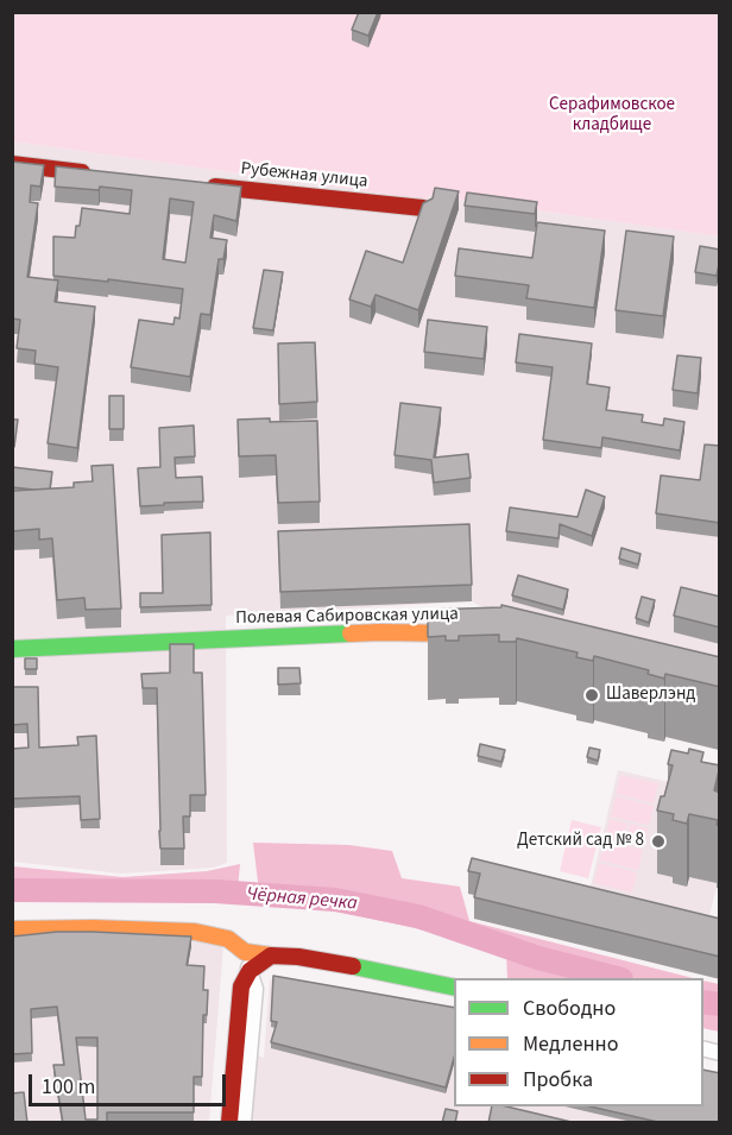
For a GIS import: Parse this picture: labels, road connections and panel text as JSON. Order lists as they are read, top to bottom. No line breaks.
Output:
{"streets":{"street":["Рубежная улица","Полевая Сабировская улица"]},"water":["Чёрная речка"],"parks":["Серафимовское кладбище"],"places":["Шаверлэнд","Детский сад № 8"],"legend":["Свободно","Медленно","Пробка"],"scale_bar":"100 m"}
